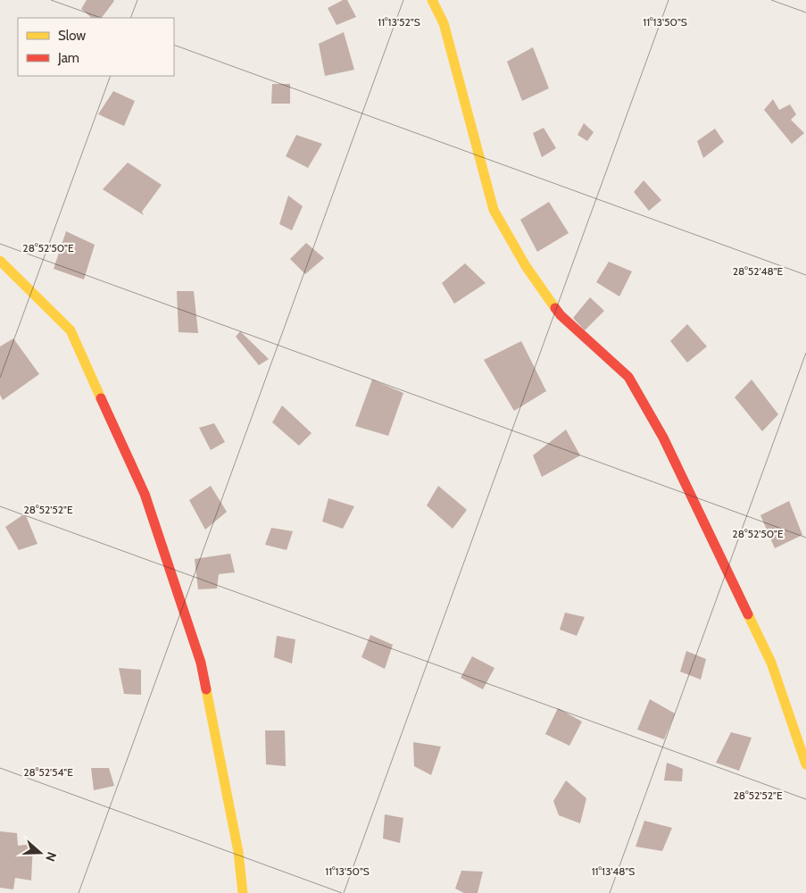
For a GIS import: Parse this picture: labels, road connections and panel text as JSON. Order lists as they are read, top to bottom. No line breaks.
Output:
{"legend":["Slow","Jam"],"north":"right","coordinates":["11°13'52\"S","11°13'50\"S","28°52'50\"E","28°52'48\"E","28°52'52\"E","28°52'54\"E","11°13'48\"S"]}
